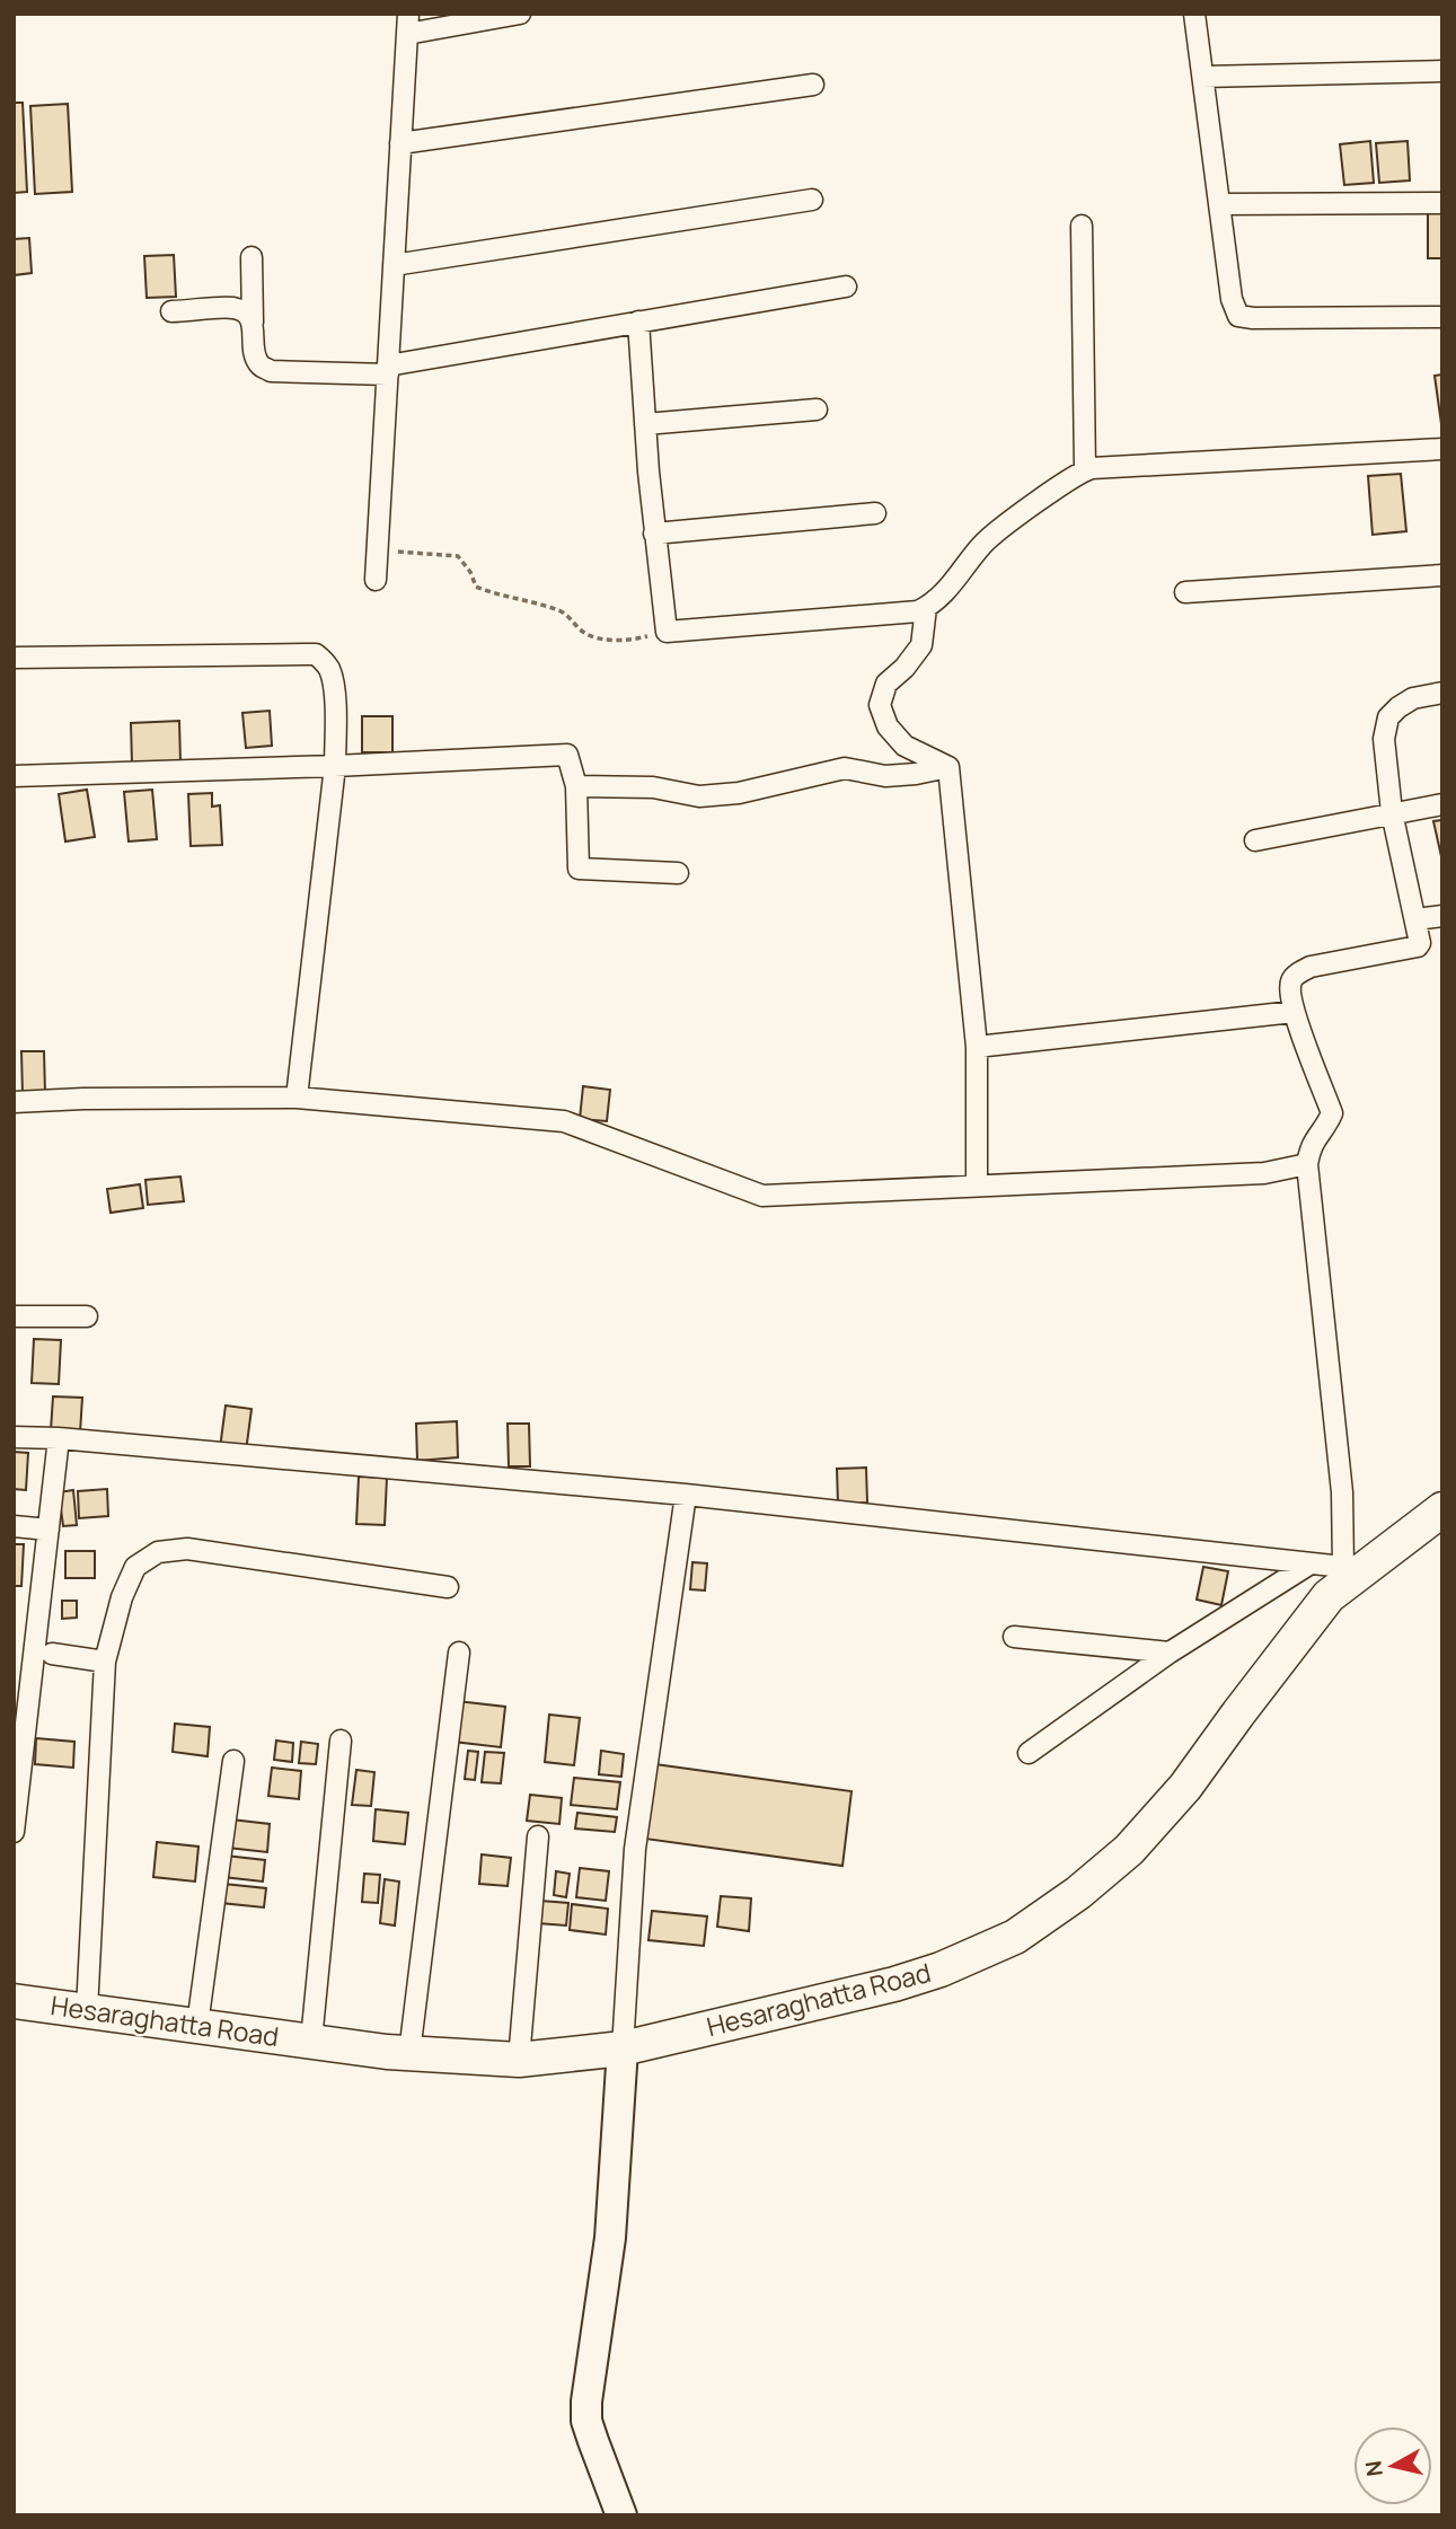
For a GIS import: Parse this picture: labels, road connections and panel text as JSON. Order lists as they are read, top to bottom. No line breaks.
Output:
{"streets":{"main road":["Hesaraghatta Road"]},"north":"left"}
